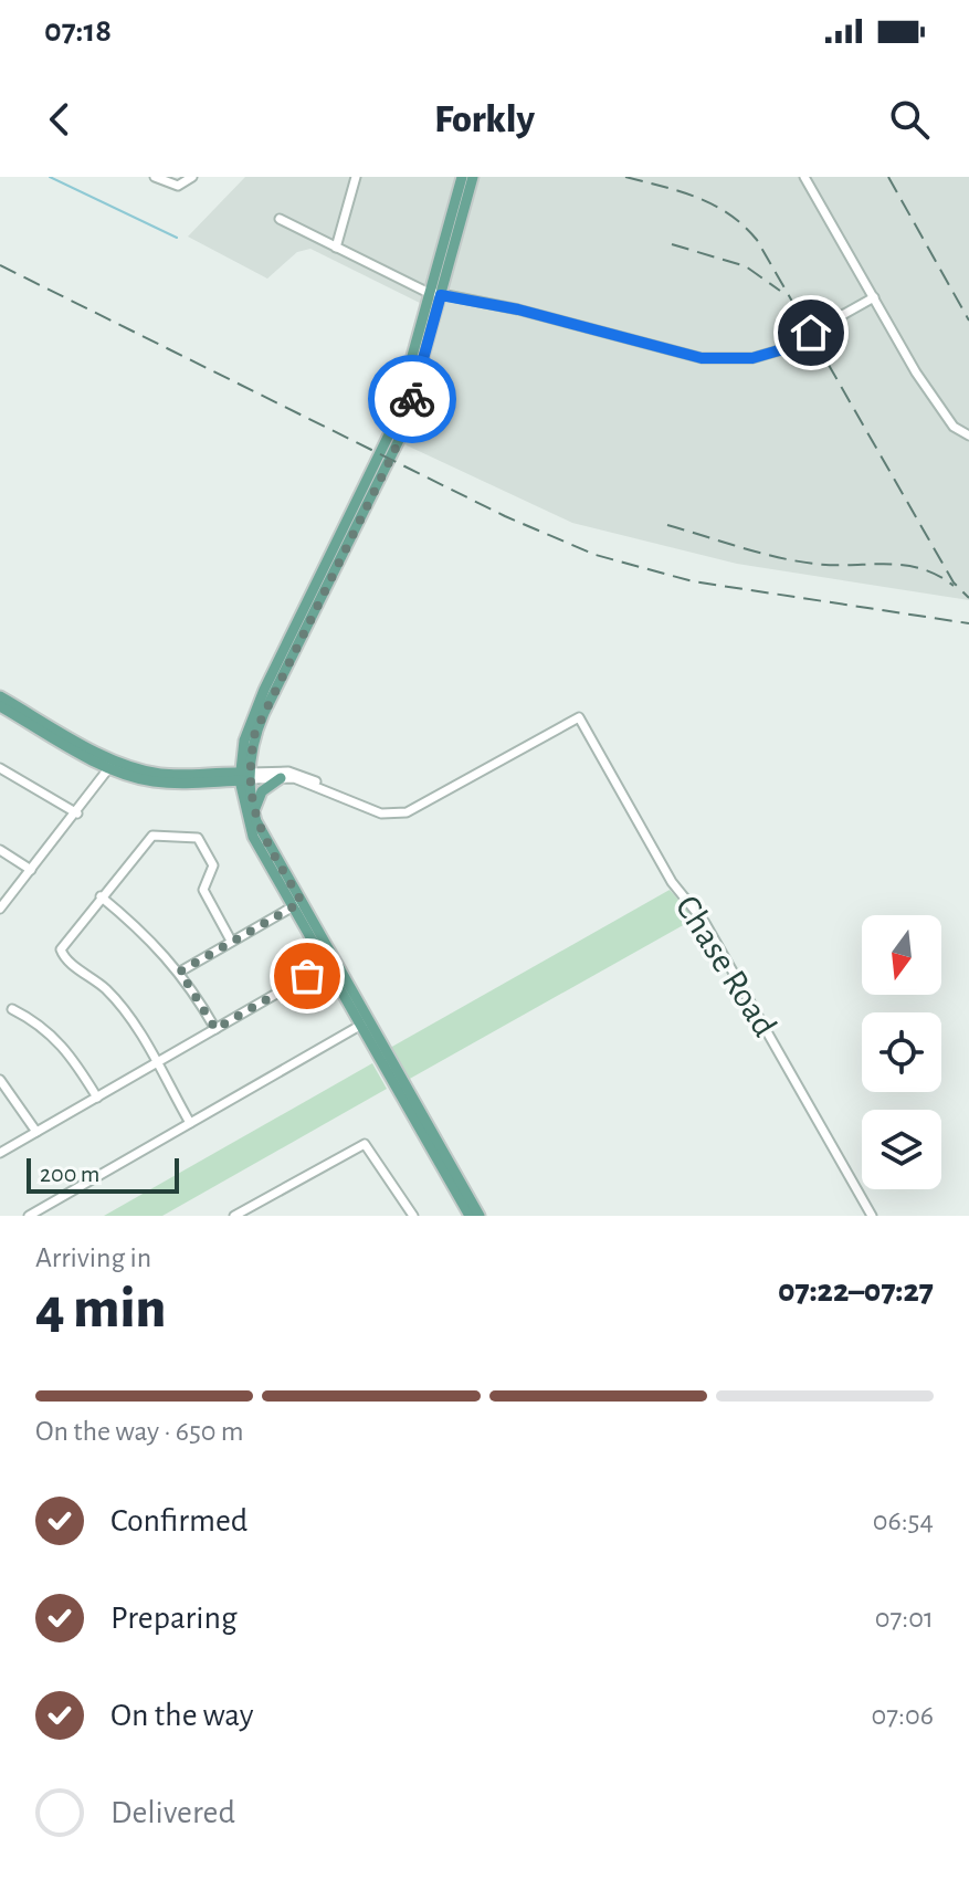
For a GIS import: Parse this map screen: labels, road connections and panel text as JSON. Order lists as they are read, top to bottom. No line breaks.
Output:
{"streets":{"street":["Chase Road"]},"scale_bar":"200 m","north":"bottom","page":{"status":"07:18","header":"Forkly","scale":"200 m","heading":["4 min","Arriving in","07:22–07:27"],"bar":"On the way · 650 m","list":[["Confirmed","06:54"],["Preparing","07:01"],["On the way","07:06"],"Delivered"]}}
